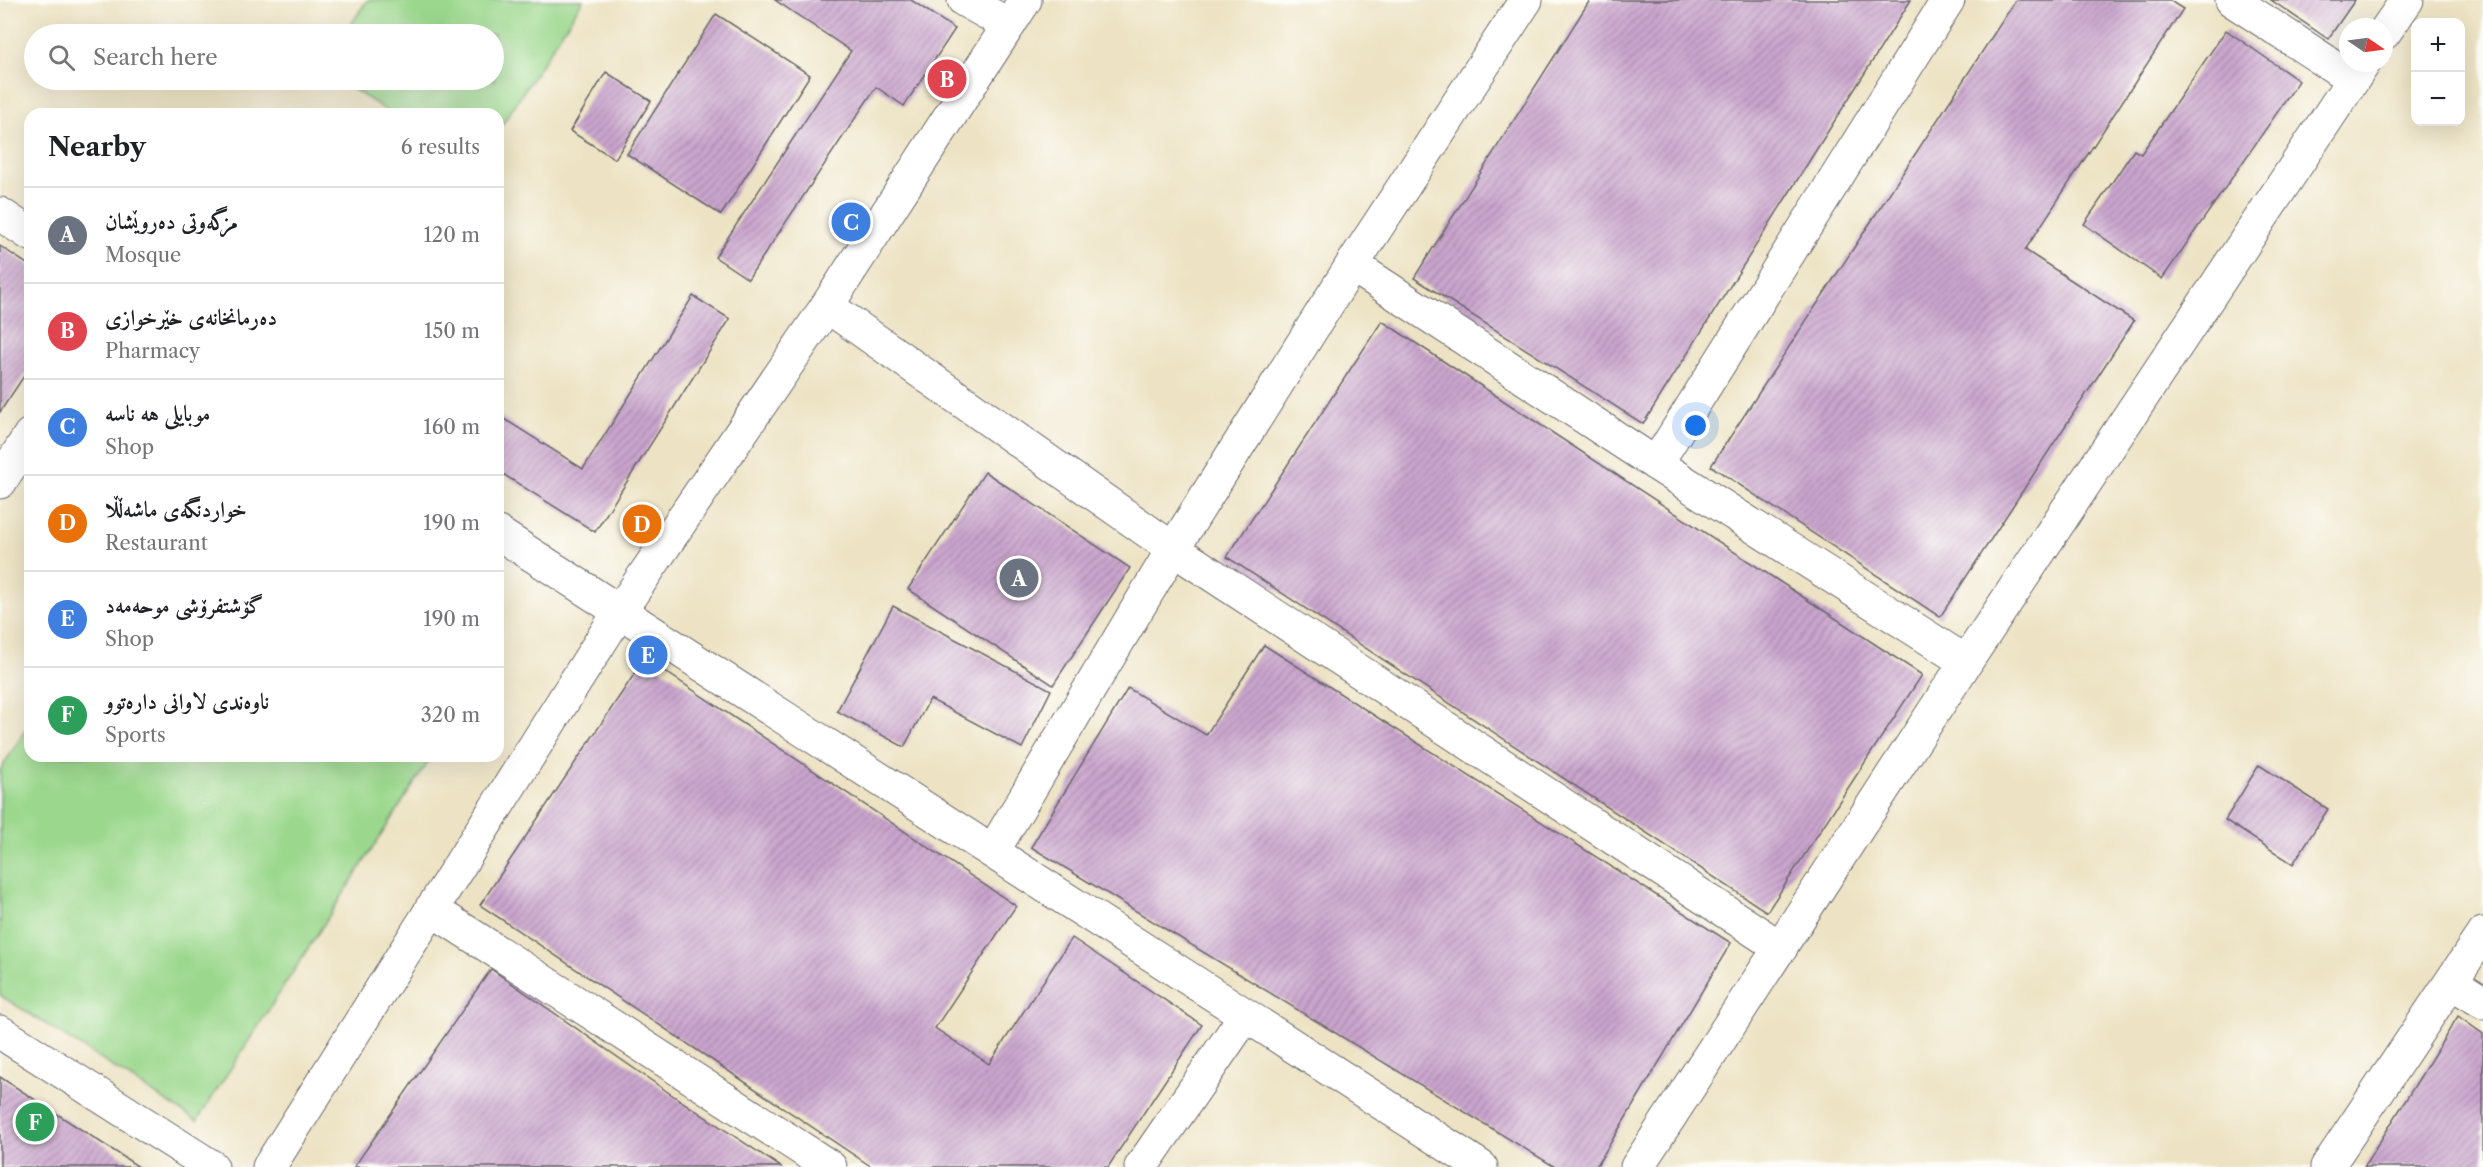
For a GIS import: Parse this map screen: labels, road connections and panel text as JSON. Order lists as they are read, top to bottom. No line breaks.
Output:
{"north":"right","page":{"map_buttons":["+","−"],"search":"Search here","pins":["B","C","D","A","E","F"],"heading":["Nearby","6 results"],"list":[{"mark":"A","name":"مزگەوتی دەروێشان","note":"Mosque","value":"120 m"},{"mark":"B","name":"دەرمانخانەی خێرخوازی","note":"Pharmacy","value":"150 m"},{"mark":"C","name":"موبایلی هه ناسه","note":"Shop","value":"160 m"},{"mark":"D","name":"خواردنگەی ماشەڵڵا","note":"Restaurant","value":"190 m"},{"mark":"E","name":"گۆشتفرۆشی موحەمەد","note":"Shop","value":"190 m"},{"mark":"F","name":"ناوەندی لاوانی دارەتوو","note":"Sports","value":"320 m"}]}}
